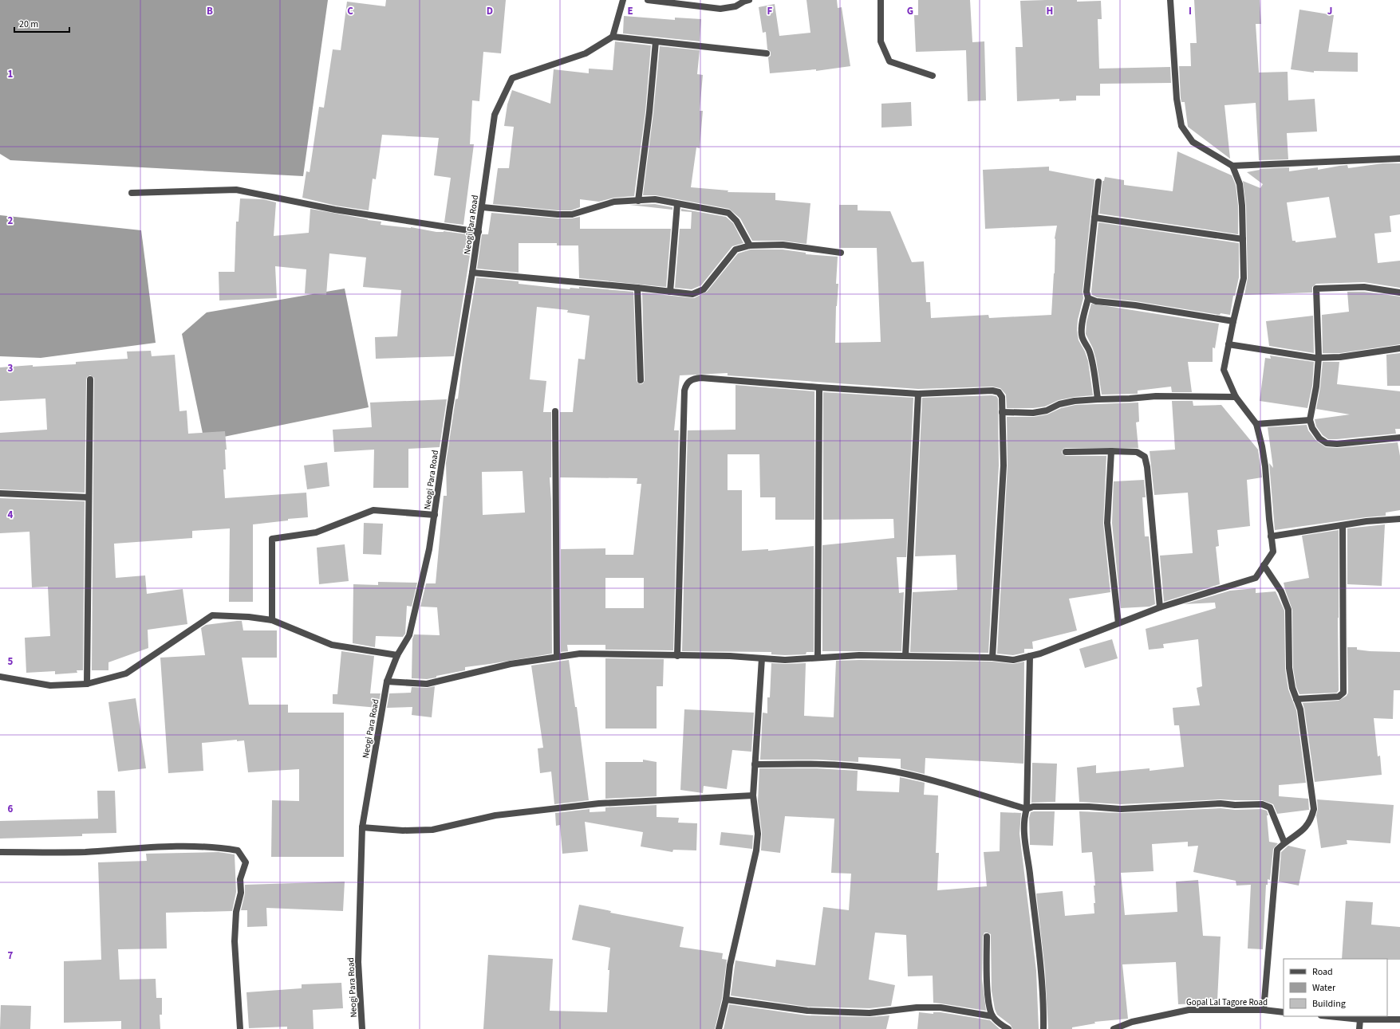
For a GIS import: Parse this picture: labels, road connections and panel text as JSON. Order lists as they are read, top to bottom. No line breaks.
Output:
{"streets":{"street":["Neogi Para Road","Gopal Lal Tagore Road"]},"legend":["Road","Water","Building"],"scale_bar":"20 m","grid":{"columns":["B","C","D","E","F","G","H","I","J"],"rows":["1","2","3","4","5","6","7"]}}
